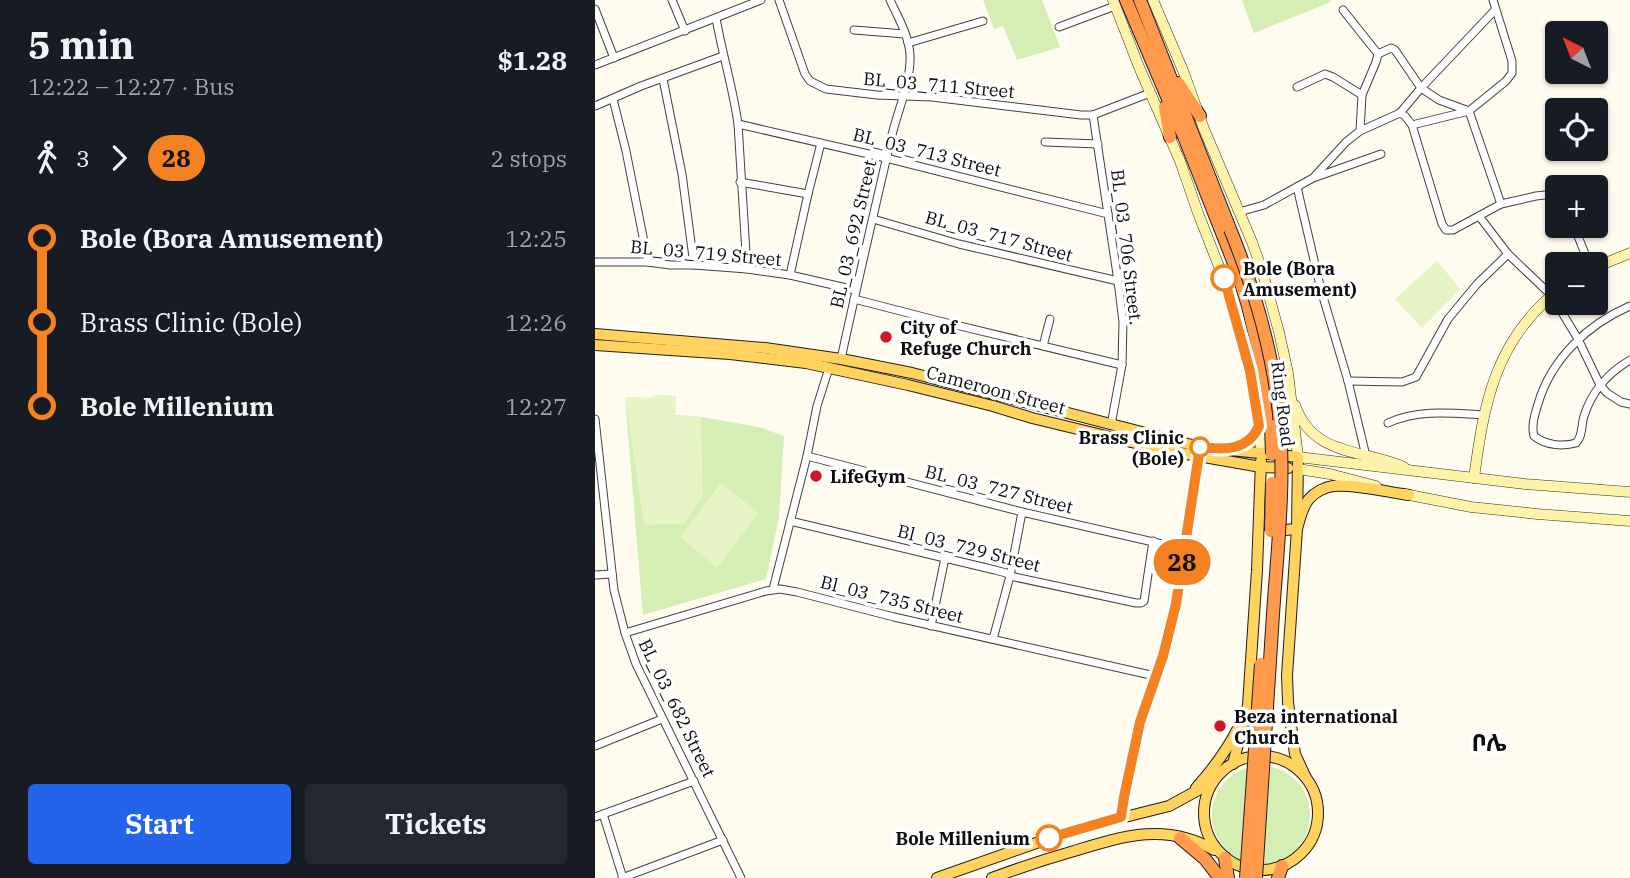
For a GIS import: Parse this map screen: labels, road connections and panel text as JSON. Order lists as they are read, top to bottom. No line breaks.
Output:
{"streets":{"highway":["Ring Road"],"main road":["Cameroon Street"],"street":["BL_03_711 Street","BL_03_713 Street","BL_03_692 Street","BL_03_717 Street","BL_03_706 Street.","BL_03_719 Street","BL_03_727 Street","Bl_03_729 Street","Bl_03_735 Street","BL_03_682 Street"]},"crossings":[["BL_03_711 Street","BL_03_692 Street"],["BL_03_711 Street","BL_03_706 Street."],["BL_03_711 Street","Ring Road"],["BL_03_713 Street","BL_03_692 Street"],["BL_03_713 Street","BL_03_706 Street."],["BL_03_692 Street","BL_03_717 Street"],["BL_03_692 Street","BL_03_719 Street"],["BL_03_692 Street","Cameroon Street"],["BL_03_717 Street","BL_03_706 Street."],["BL_03_706 Street.","BL_03_719 Street"],["BL_03_706 Street.","Cameroon Street"],["Cameroon Street","Ring Road"],["BL_03_727 Street","Bl_03_729 Street"],["Bl_03_735 Street","BL_03_682 Street"]],"districts":["ቦሌ"],"places":["Bole (Bora Amusement)","City of Refuge Church","Brass Clinic (Bole)","LifeGym","Beza international Church","Bole Millenium"],"lines":["bus line 28"],"north":"top left","page":{"heading":["5 min","12:22 – 12:27 · Bus","$1.28"],"on_map":"28","map_buttons":["+","−"],"legs":["3","28","2 stops"],"list":[{"name":"Bole (Bora Amusement)","value":"12:25"},{"name":"Brass Clinic (Bole)","value":"12:26"},{"name":"Bole Millenium","value":"12:27"}],"buttons":["Start","Tickets"]}}
